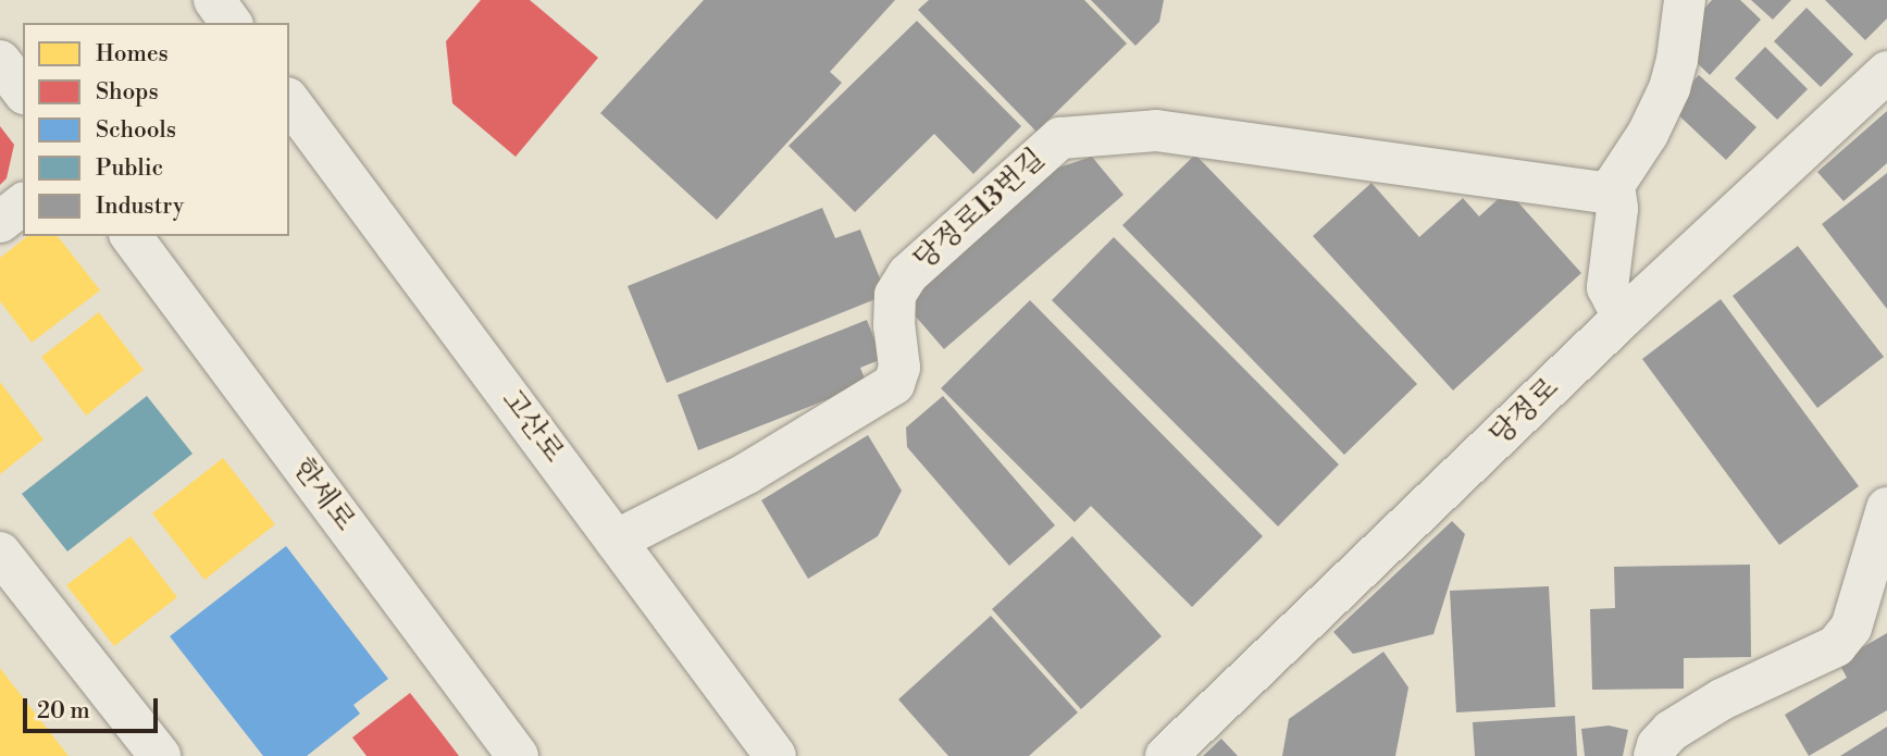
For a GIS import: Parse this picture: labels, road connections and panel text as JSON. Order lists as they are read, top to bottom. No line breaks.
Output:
{"streets":{"street":["당정로13번길","당정로","고산로","한세로"]},"crossings":[["당정로13번길","고산로"]],"legend":["Homes","Shops","Schools","Public","Industry"],"scale_bar":"20 m"}
